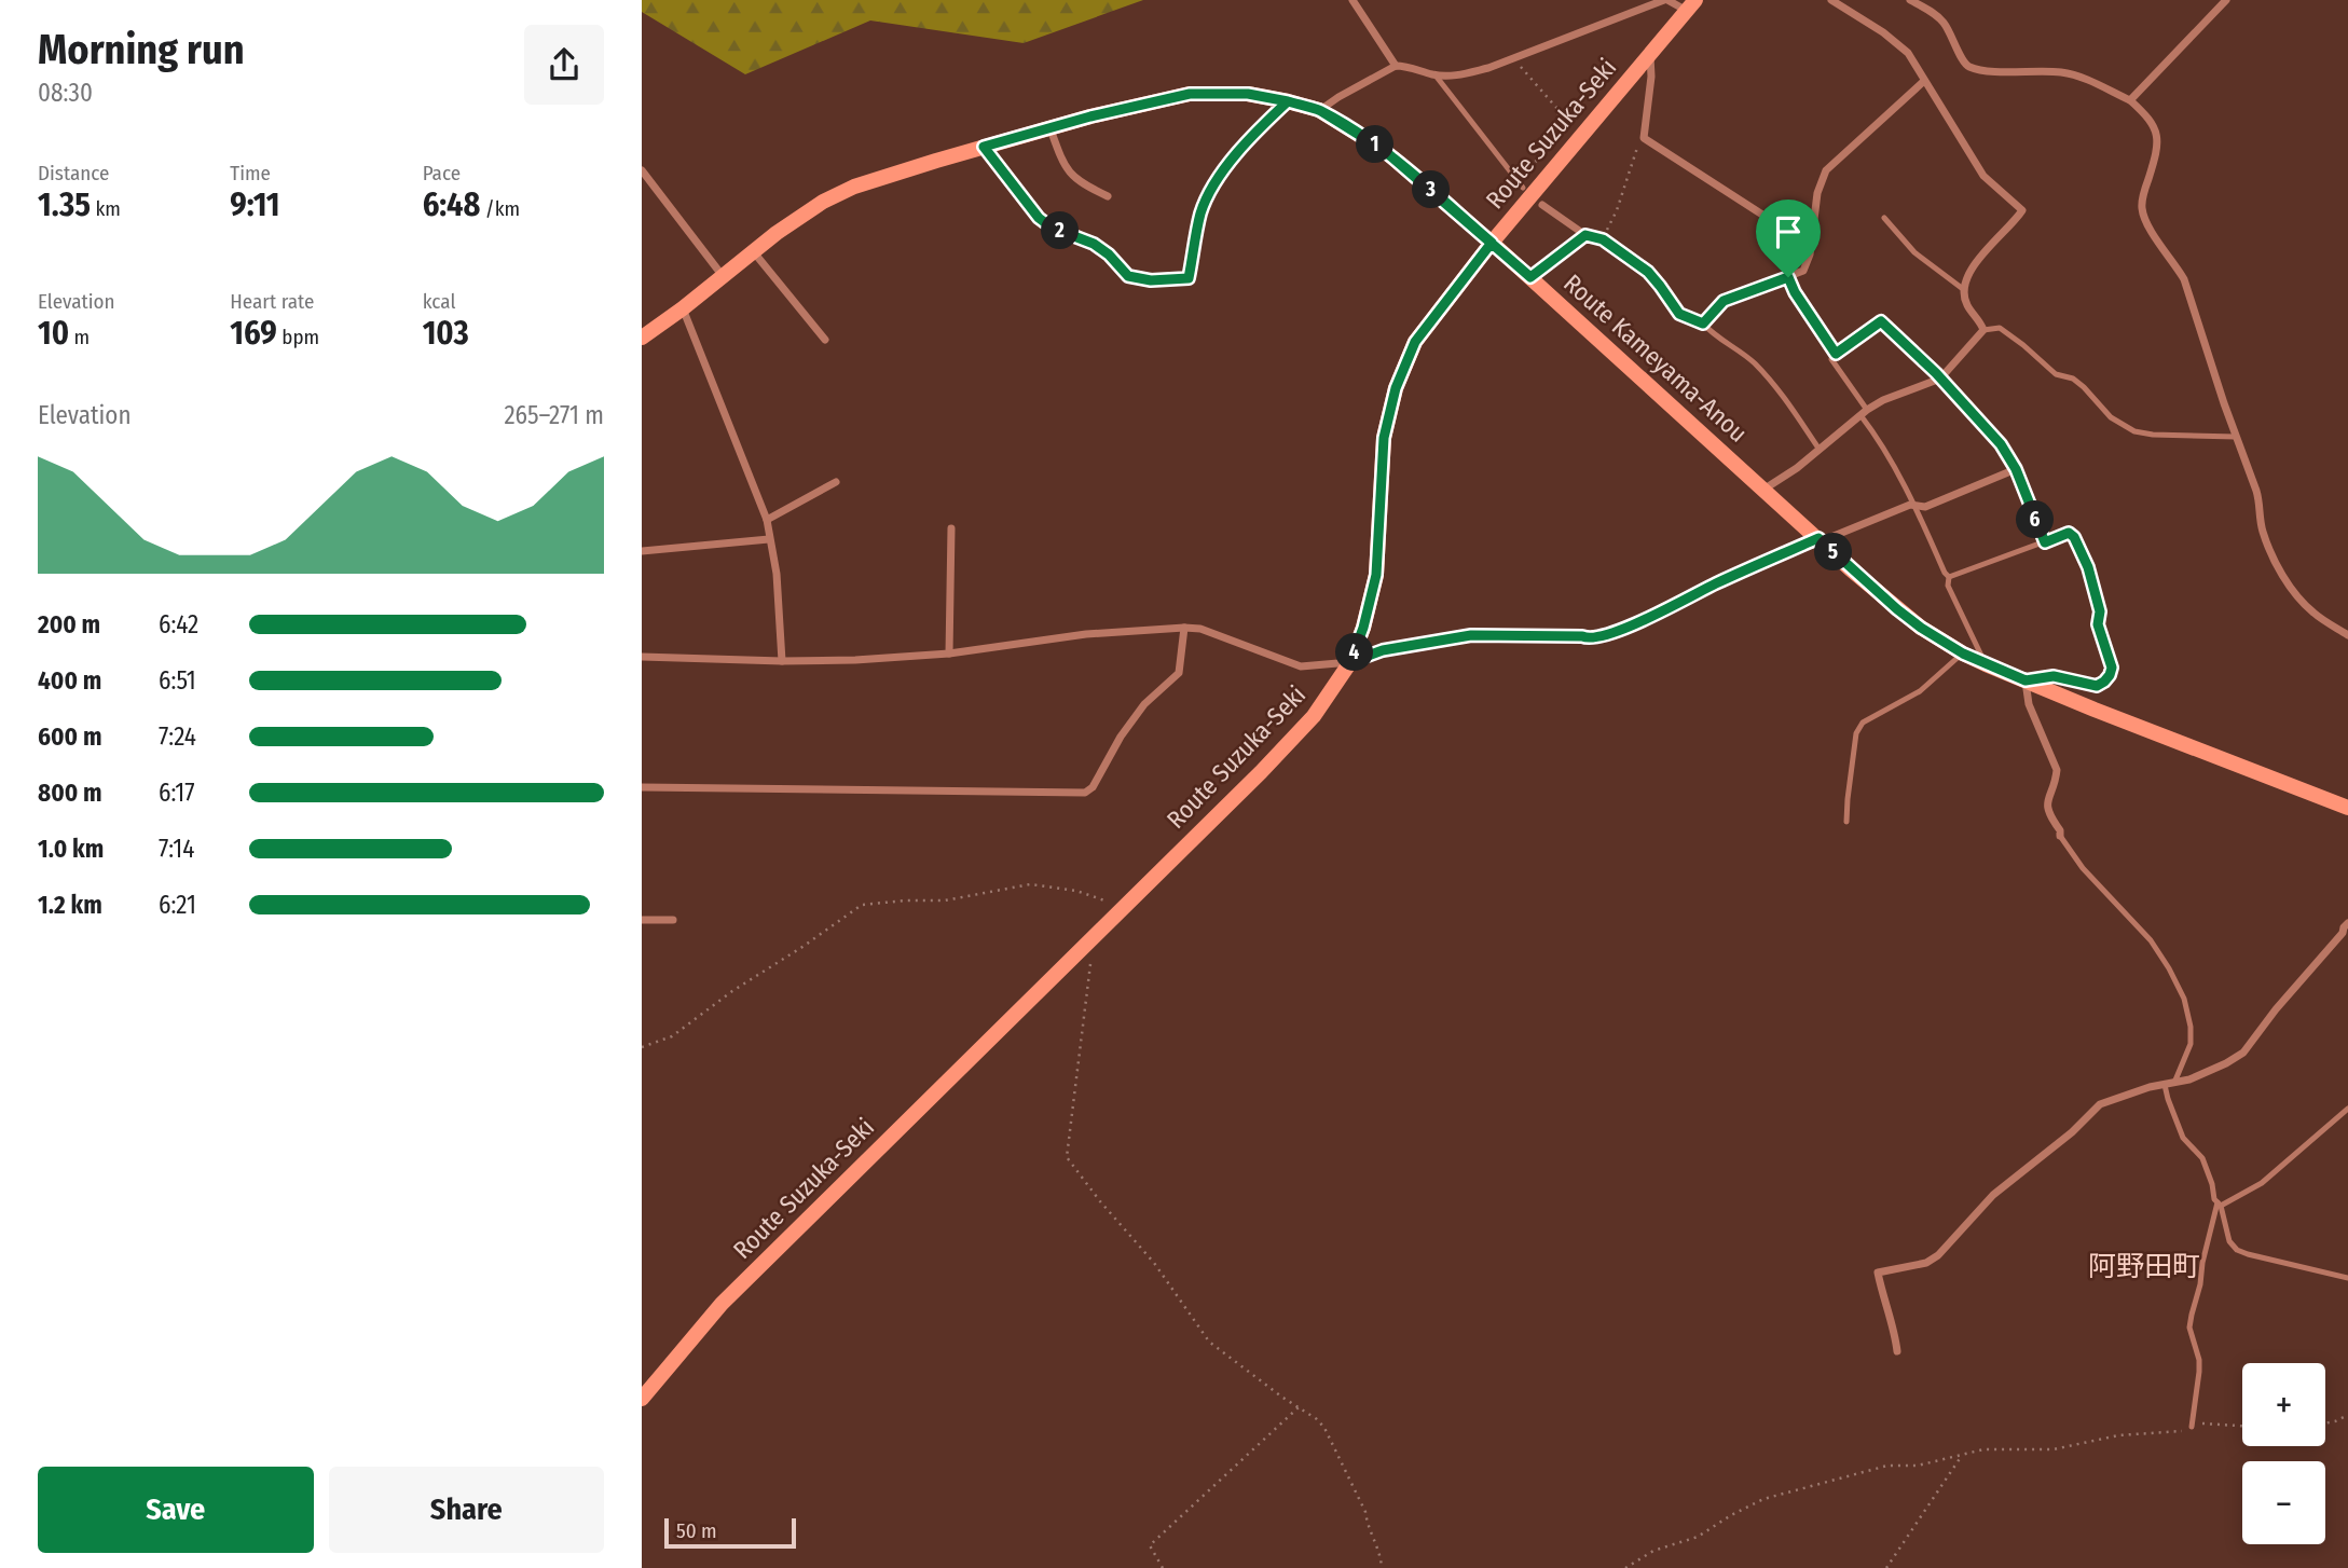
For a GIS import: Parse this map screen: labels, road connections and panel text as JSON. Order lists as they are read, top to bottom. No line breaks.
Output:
{"streets":{"main road":["Route Suzuka-Seki","Route Kameyama-Anou"]},"crossings":[["Route Suzuka-Seki","Route Kameyama-Anou"]],"districts":["阿野田町"],"scale_bar":"50 m","page":{"heading":["Morning run","08:30"],"pins":["1","3","2","6","5","4"],"stats":[["Distance","1.35 km"],["Time","9:11"],["Pace","6:48 /km"],["Elevation","10 m"],["Heart rate","169 bpm"],["kcal","103"]],"chart":["Elevation","265–271 m"],"list":[{"name":"200 m","note":"6:42"},{"name":"400 m","note":"6:51"},{"name":"600 m","note":"7:24"},{"name":"800 m","note":"6:17"},{"name":"1.0 km","note":"7:14"},{"name":"1.2 km","note":"6:21"}],"map_buttons":["+","−"],"buttons":["Save","Share"],"scale":"50 m"}}
